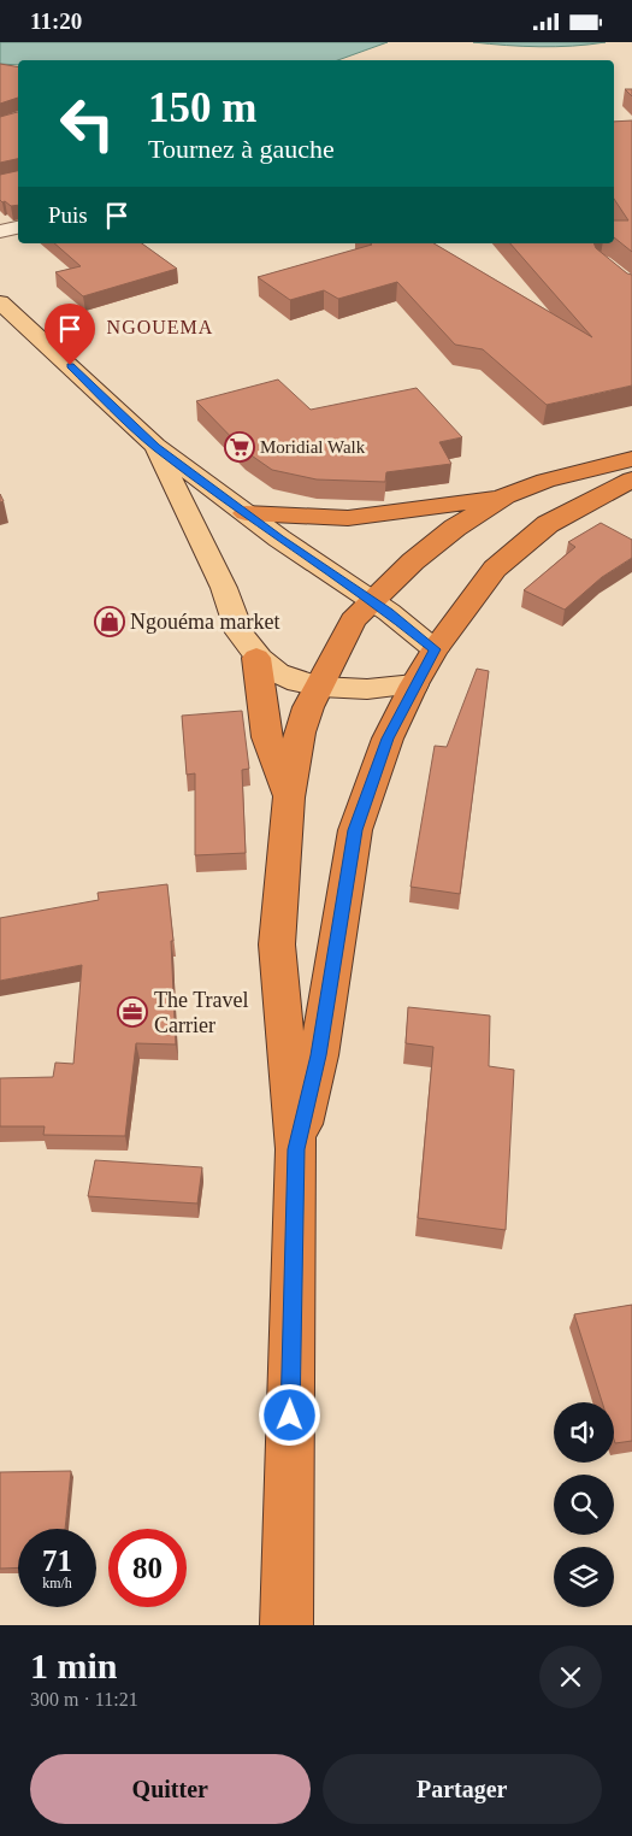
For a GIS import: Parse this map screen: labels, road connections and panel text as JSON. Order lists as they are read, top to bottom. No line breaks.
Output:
{"districts":["NGOUEMA"],"places":{"supermarket":["Moridial Walk"],"shop":["Ngouéma market"],"office":["The Travel Carrier"]},"page":{"status":"11:20","turn":["150 m","Tournez à gauche"],"then":"Puis","speed":"71 km/h","limit":"80","heading":["1 min","300 m · 11:21"],"buttons":["Quitter","Partager"]}}
